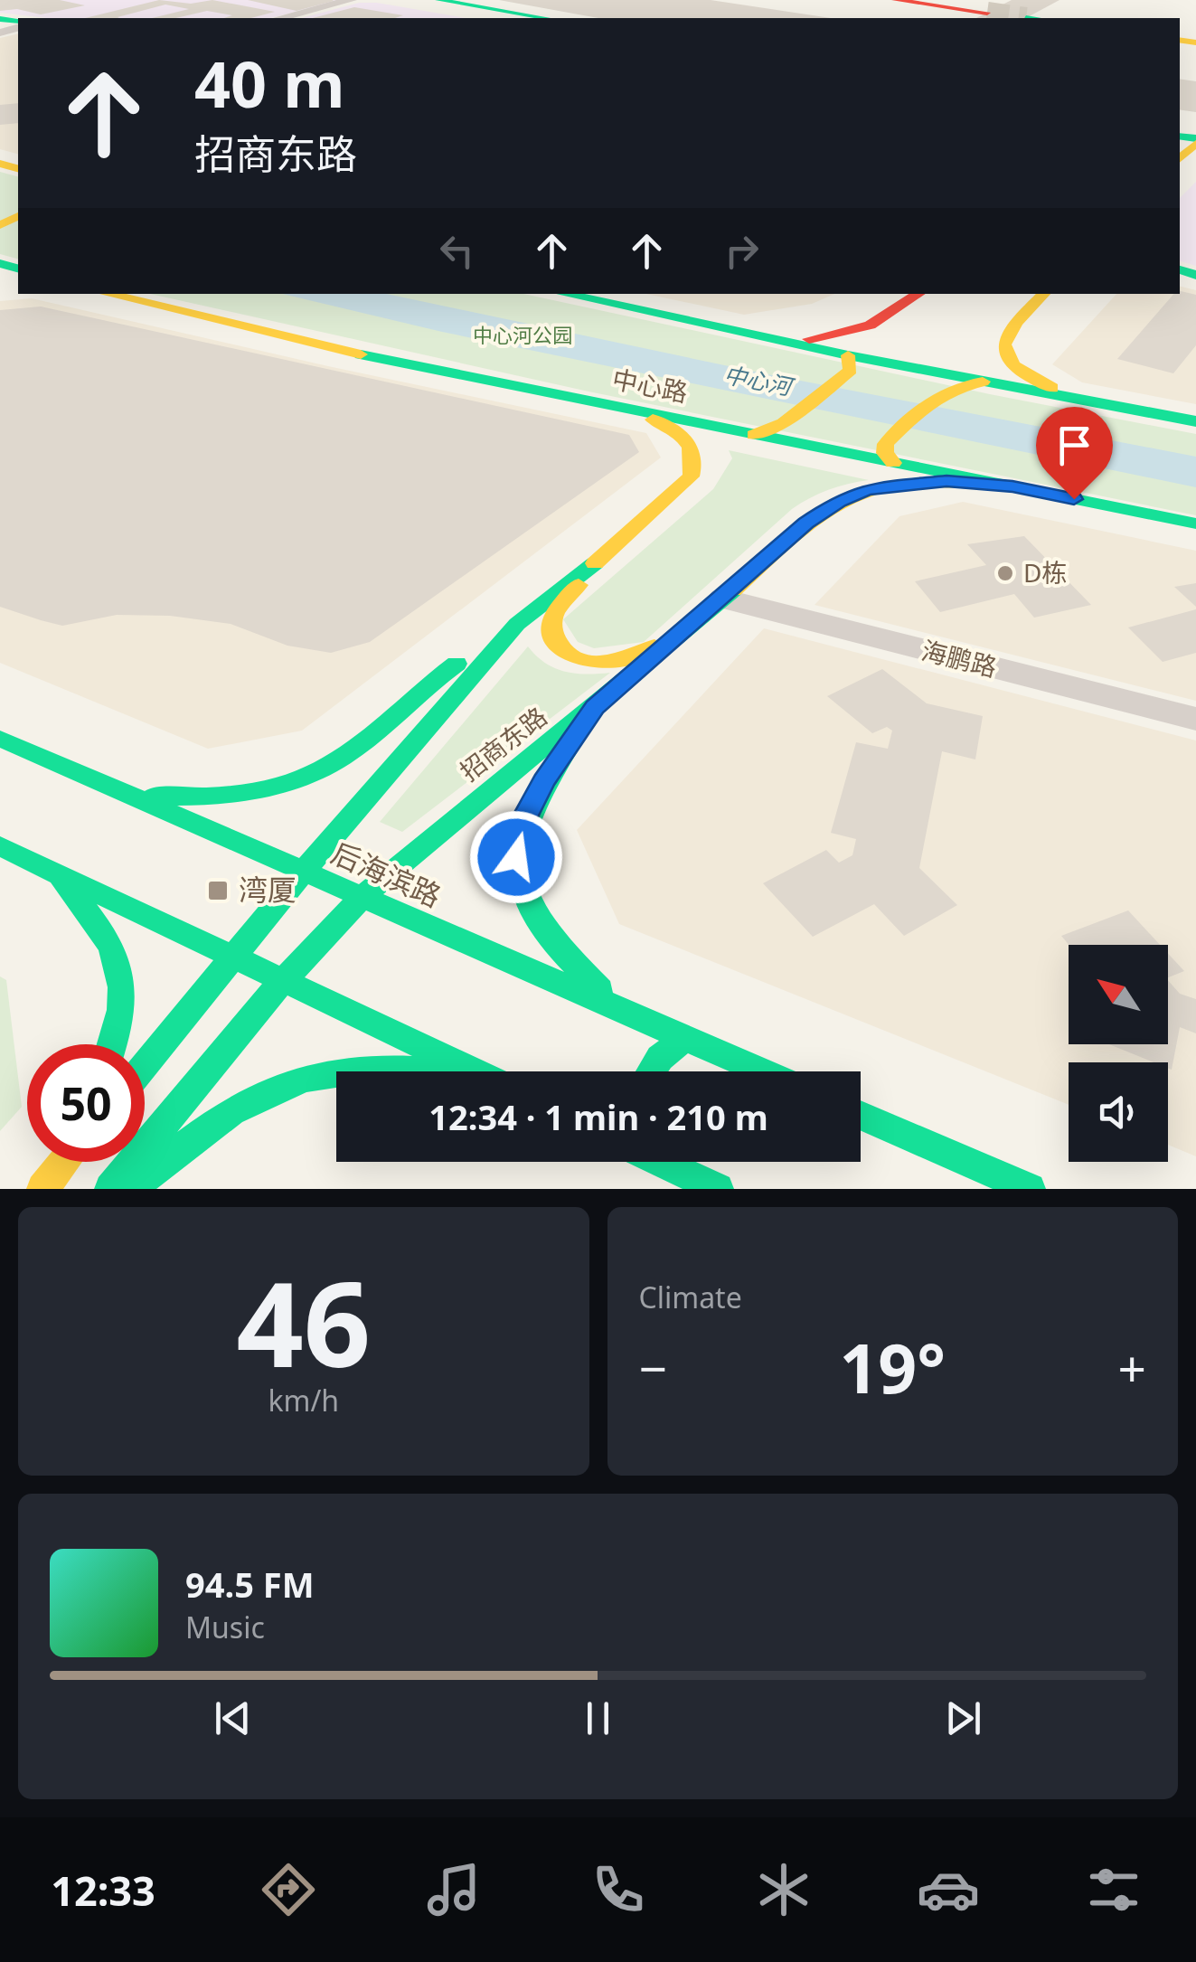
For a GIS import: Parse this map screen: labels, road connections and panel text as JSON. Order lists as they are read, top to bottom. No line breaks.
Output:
{"streets":{"main road":["中心路","招商东路","后海滨路"],"street":["海鹏路"]},"crossings":[["中心路","招商东路"],["海鹏路","招商东路"],["招商东路","后海滨路"]],"water":["中心河"],"parks":["中心河公园"],"places":{"other":["D栋"],"transit":["湾厦"]},"north":"top left","page":{"turn":["40 m","招商东路"],"limit":"50","trip":"12:34 · 1 min · 210 m","tile":[["46","km/h"],"Climate"],"heat":["−","19°","+"],"song":["94.5 FM","Music"],"tabs":"12:33"}}
